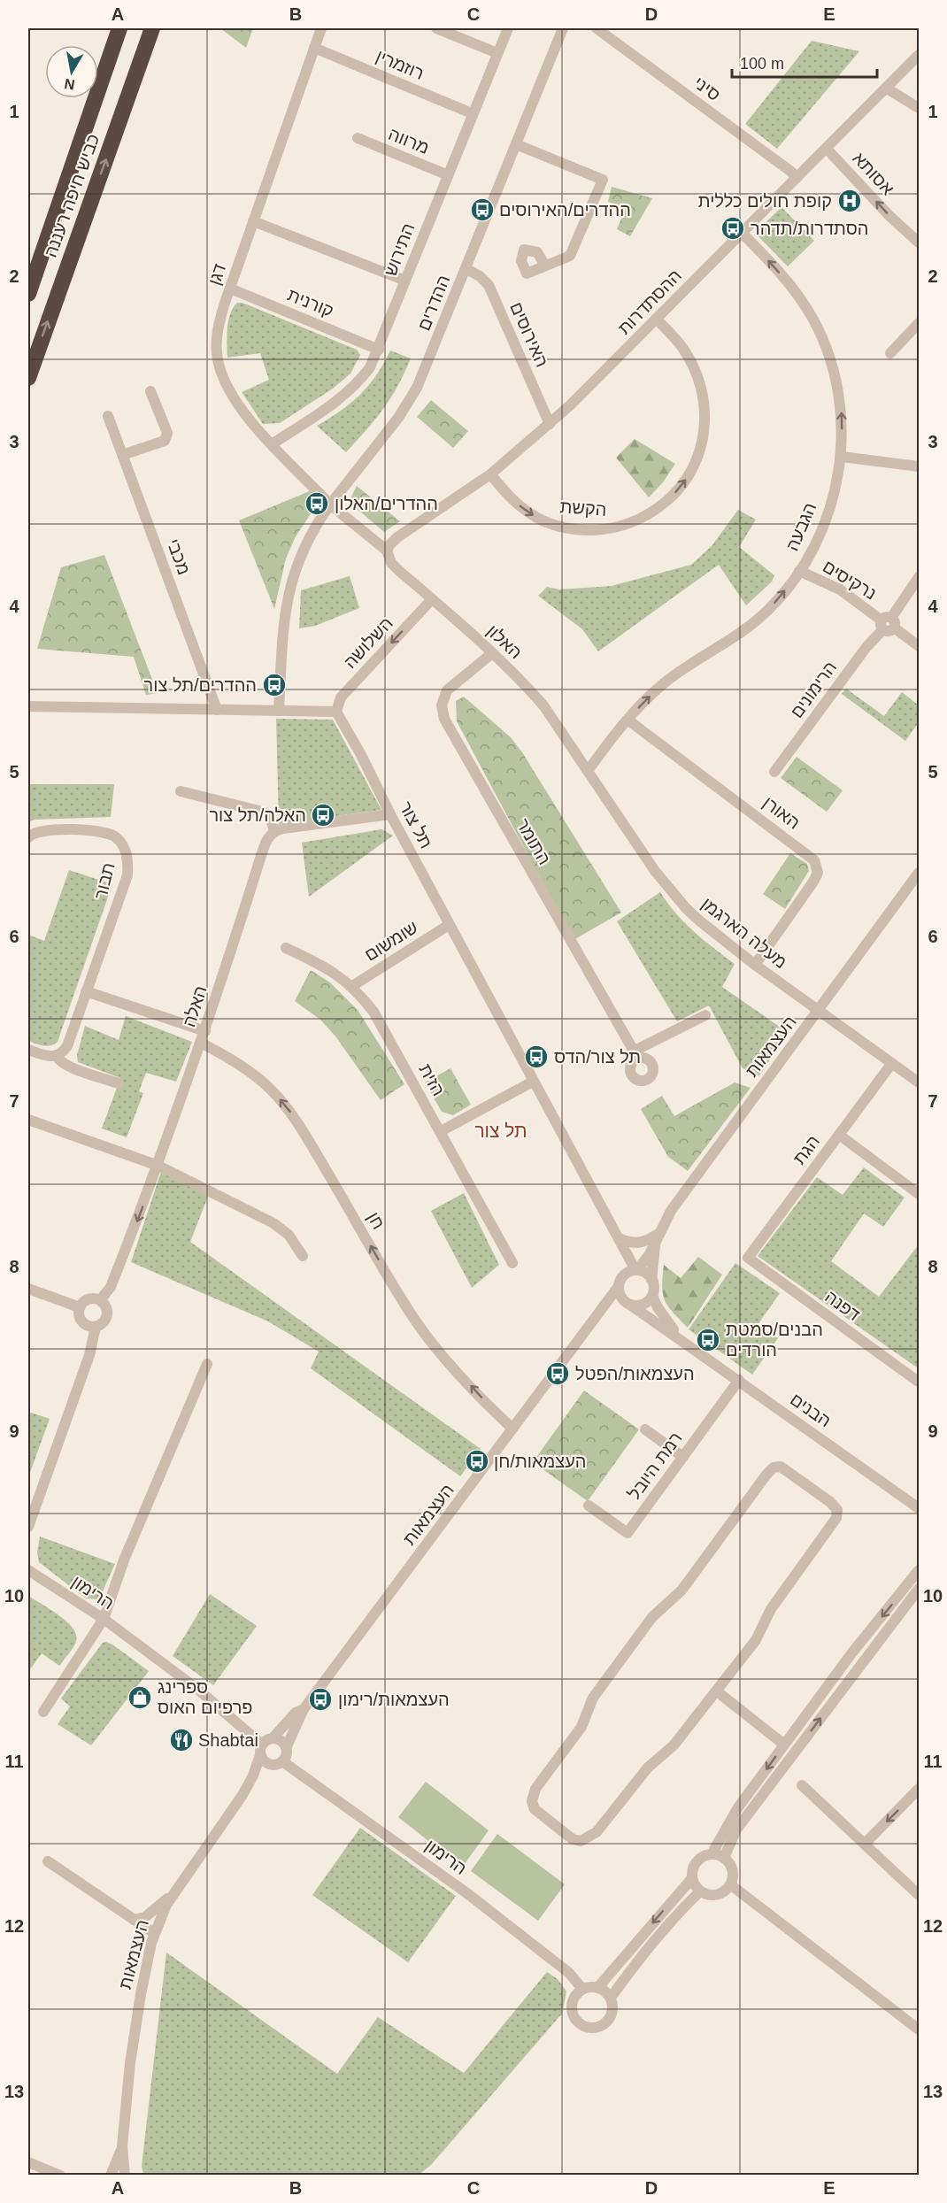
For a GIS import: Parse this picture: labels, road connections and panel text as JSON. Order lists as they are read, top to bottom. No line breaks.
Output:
{"streets":{"highway":["כביש חיפה רעננה"],"street":["רוזמרין","סיני","מרווה","אסותא","התירוש","דגן","ההסתדרות","קורנית","ההדרים","האירוסים","הקשת","הגבעה","מכבי","נרקיסים","האלון","השלושה","הרימונים","האורן","תל צור","התומר","תבור","מעלה הארגמן","שומשום","האלה","העצמאות","הזית","הגת","חן","דפנה","הבנים","רמת היובל","הרימון"]},"crossings":[["רוזמרין","התירוש"],["רוזמרין","דגן"],["סיני","ההסתדרות"],["מרווה","התירוש"],["אסותא","ההסתדרות"],["התירוש","דגן"],["התירוש","קורנית"],["דגן","קורנית"],["דגן","ההדרים"],["ההסתדרות","האירוסים"],["ההסתדרות","הקשת"],["ההסתדרות","הגבעה"],["ההסתדרות","האלון"],["ההדרים","האירוסים"],["הגבעה","נרקיסים"],["הגבעה","האלון"],["הגבעה","האורן"],["הגבעה","מעלה הארגמן"],["נרקיסים","הרימונים"],["האלון","השלושה"],["האלון","התומר"],["האלון","מעלה הארגמן"],["השלושה","תל צור"],["האורן","מעלה הארגמן"],["תל צור","שומשום"],["תל צור","העצמאות"],["תל צור","הבנים"],["מעלה הארגמן","העצמאות"],["מעלה הארגמן","הגת"],["שומשום","הזית"],["האלה","חן"],["העצמאות","חן"],["העצמאות","הבנים"],["העצמאות","הרימון"],["הגת","דפנה"],["הבנים","רמת היובל"]],"one_way":["אסותא","השלושה","חן"],"districts":["תל צור"],"places":{"hospital":["קופת חולים כללית"],"bus stop":["ההדרים/האירוסים","הסתדרות/תדהר","ההדרים/האלון","ההדרים/תל צור","האלה/תל צור","תל צור/הדס","הבנים/סמטת הורדים","העצמאות/הפטל","העצמאות/חן","העצמאות/רימון"],"shop":["ספרינג פרפיום האוס"],"restaurant":["Shabtai"]},"scale_bar":"100 m","north":"bottom","grid":{"columns":["A","B","C","D","E"],"rows":["1","2","3","4","5","6","7","8","9","10","11","12","13"]}}
